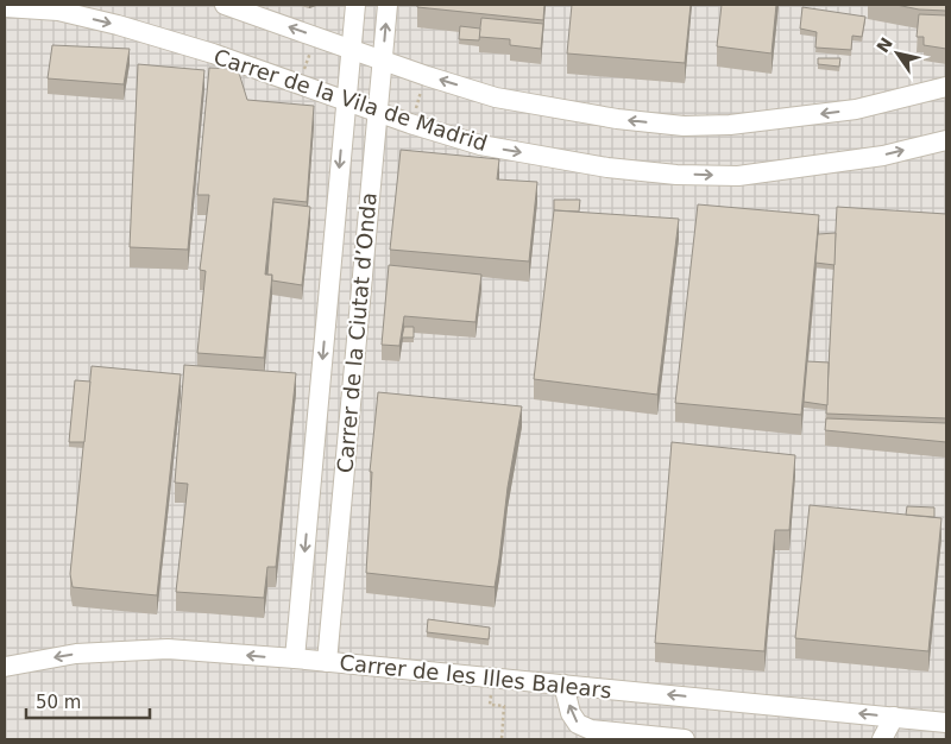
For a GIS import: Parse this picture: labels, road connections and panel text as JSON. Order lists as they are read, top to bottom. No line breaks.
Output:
{"streets":{"street":["Carrer de la Vila de Madrid","Carrer de la Ciutat d’Onda","Carrer de les Illes Balears"]},"crossings":[["Carrer de la Vila de Madrid","Carrer de la Ciutat d’Onda"],["Carrer de la Ciutat d’Onda","Carrer de les Illes Balears"]],"one_way":["Carrer de les Illes Balears"],"scale_bar":"50 m","north":"top left"}
